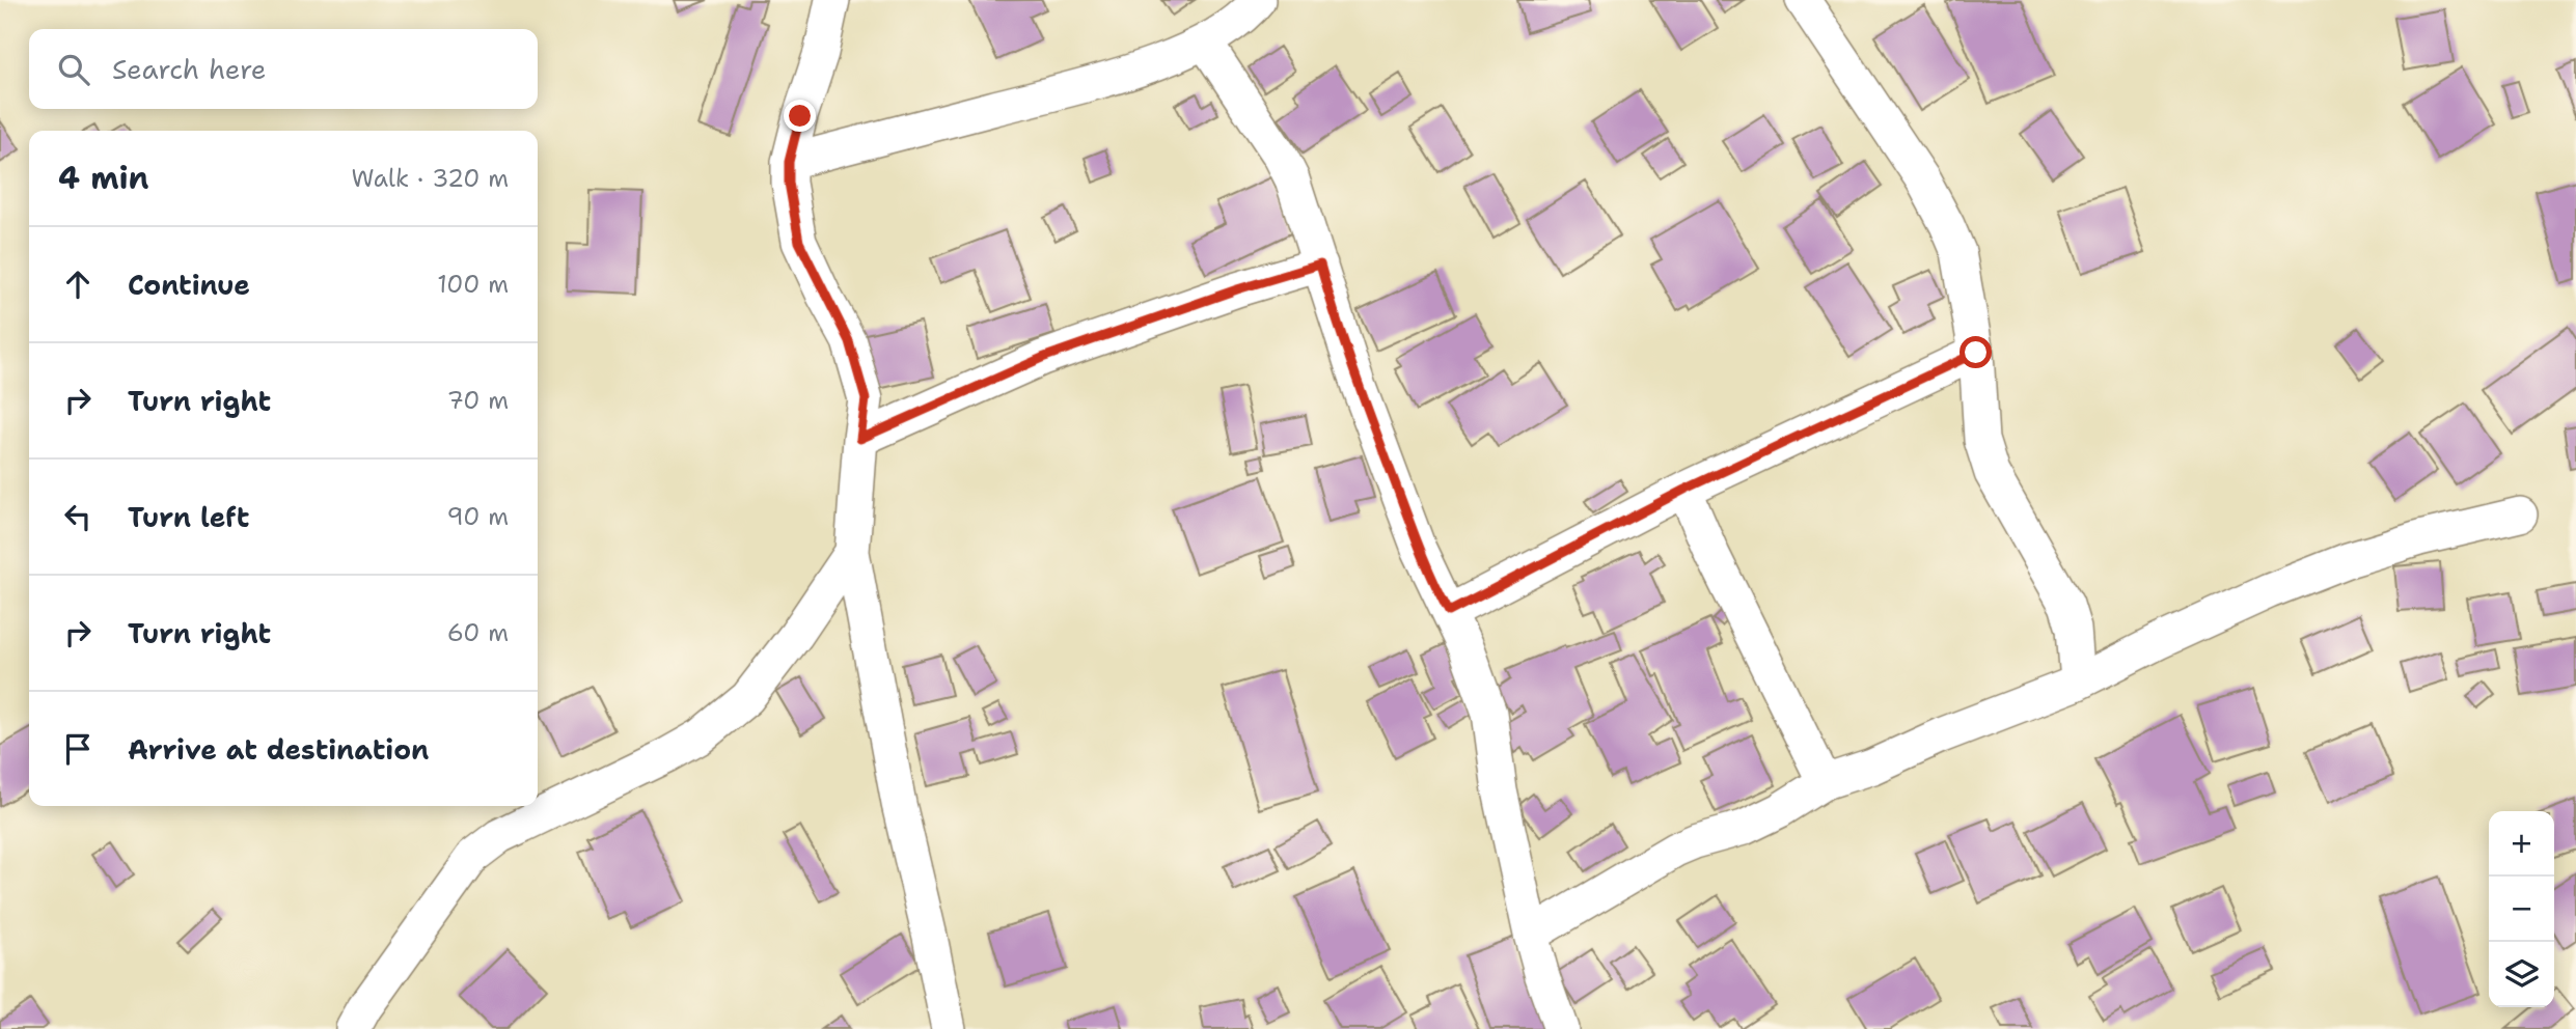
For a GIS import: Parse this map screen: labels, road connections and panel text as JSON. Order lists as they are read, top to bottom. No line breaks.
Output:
{"page":{"search":"Search here","heading":["4 min","Walk · 320 m"],"list":[["Continue","100 m"],["Turn right","70 m"],["Turn left","90 m"],["Turn right","60 m"],"Arrive at destination"],"map_buttons":["+","−"]}}
